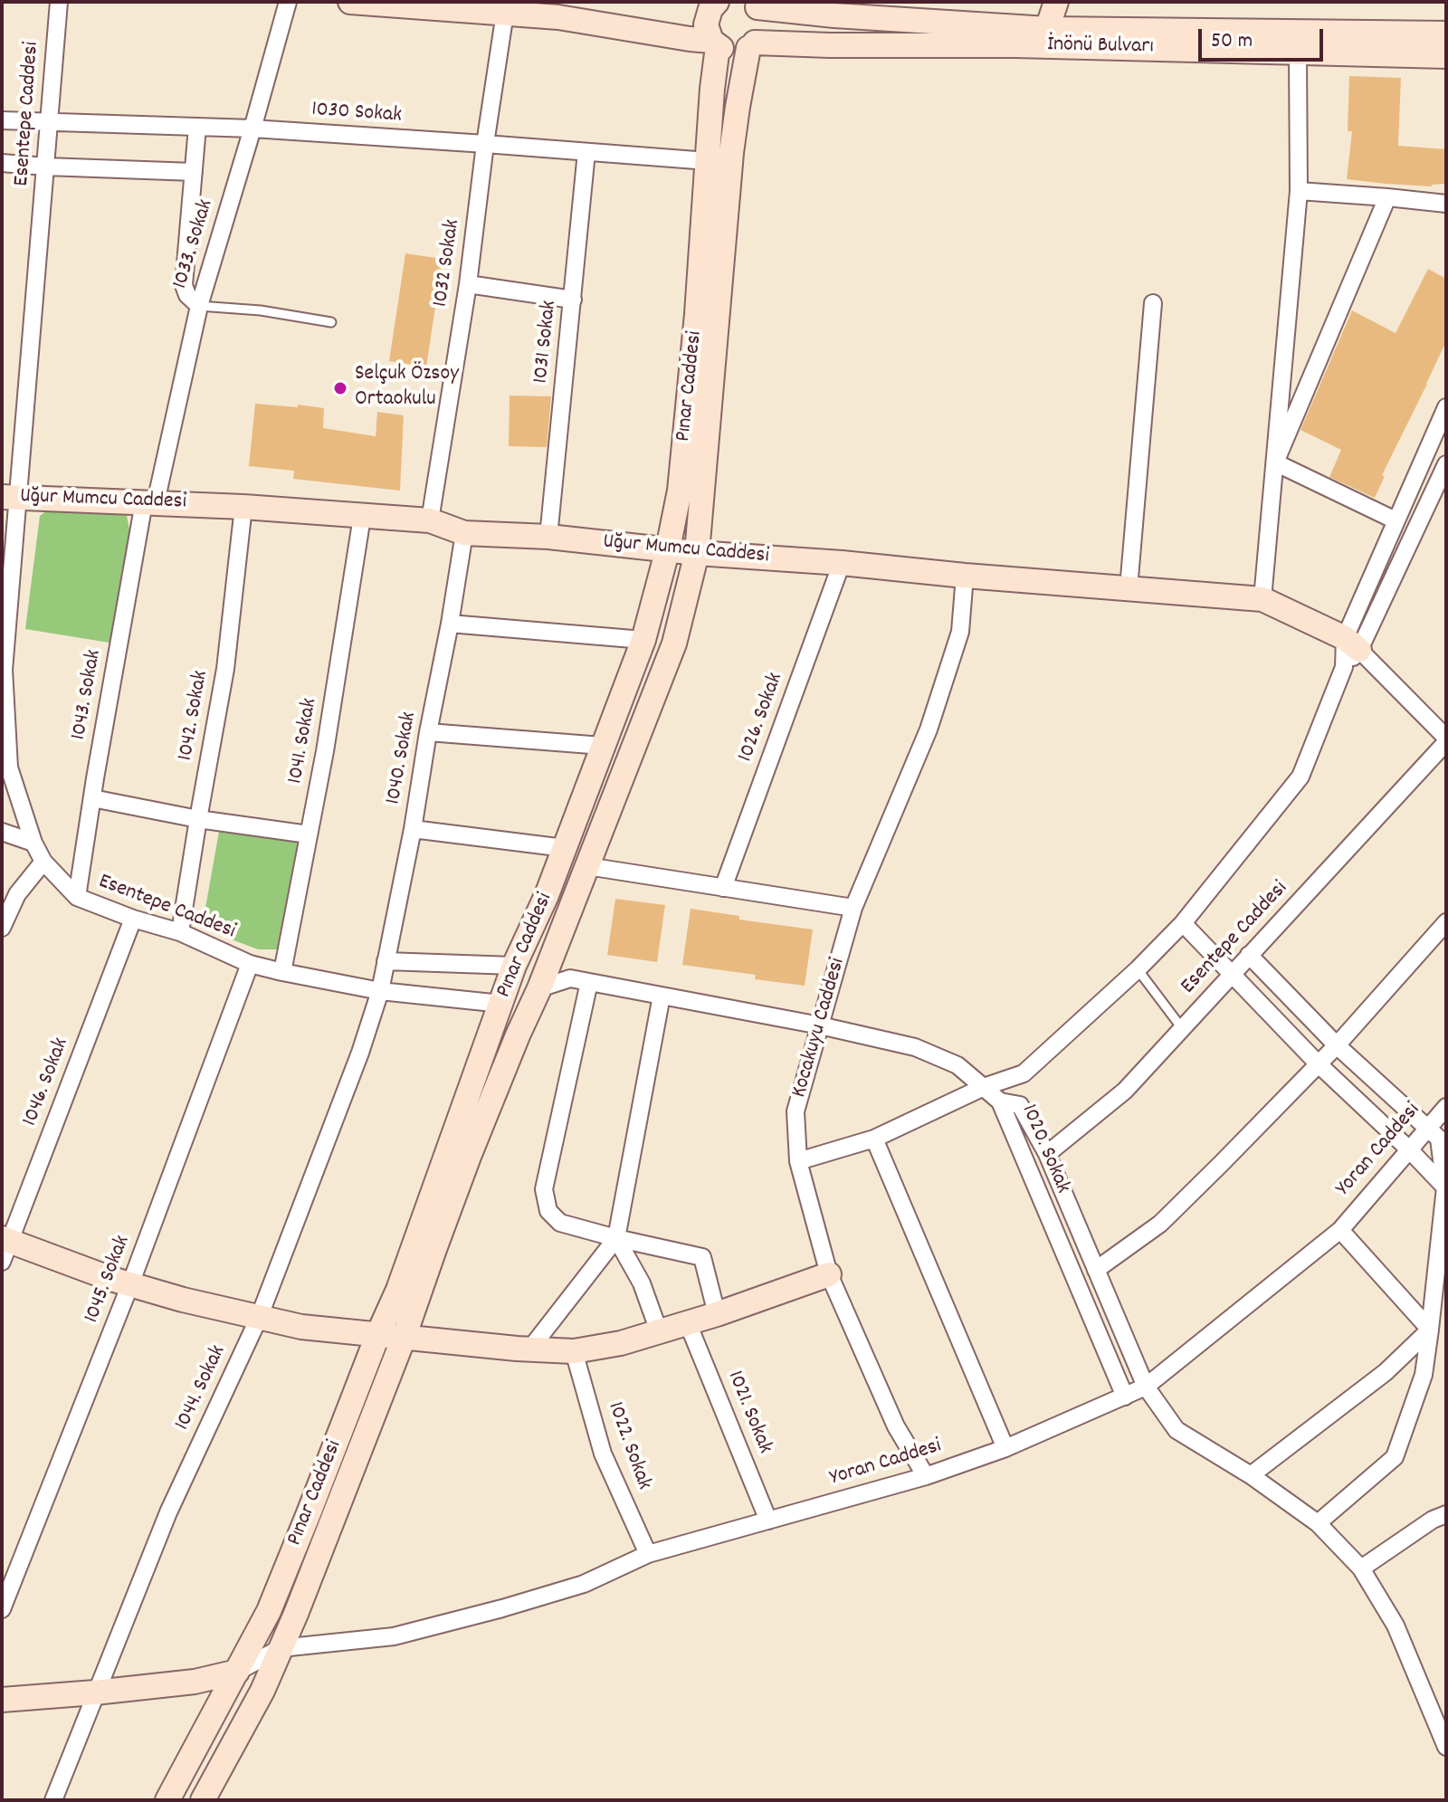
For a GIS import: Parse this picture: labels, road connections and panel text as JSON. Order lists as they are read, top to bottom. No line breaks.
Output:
{"streets":{"main road":["İnönü Bulvarı","Pınar Caddesi","Uğur Mumcu Caddesi"],"street":["Esentepe Caddesi","1030 Sokak","1033. Sokak","1032 Sokak","1031 Sokak","1043. Sokak","1042. Sokak","1026. Sokak","1041. Sokak","1040. Sokak","Kocakuyu Caddesi","1046. Sokak","1020. Sokak","Yoran Caddesi","1045. Sokak","1044. Sokak","1021. Sokak","1022. Sokak"]},"crossings":[["İnönü Bulvarı","Pınar Caddesi"],["Esentepe Caddesi","1030 Sokak"],["Esentepe Caddesi","Pınar Caddesi"],["Esentepe Caddesi","Uğur Mumcu Caddesi"],["Esentepe Caddesi","1043. Sokak"],["Esentepe Caddesi","1042. Sokak"],["Esentepe Caddesi","1041. Sokak"],["Esentepe Caddesi","1040. Sokak"],["Esentepe Caddesi","1046. Sokak"],["Esentepe Caddesi","1020. Sokak"],["Esentepe Caddesi","1045. Sokak"],["Esentepe Caddesi","1044. Sokak"],["1030 Sokak","1033. Sokak"],["1030 Sokak","1032 Sokak"],["1030 Sokak","1031 Sokak"],["1030 Sokak","Pınar Caddesi"],["1033. Sokak","Uğur Mumcu Caddesi"],["1033. Sokak","1043. Sokak"],["1032 Sokak","Uğur Mumcu Caddesi"],["1031 Sokak","Uğur Mumcu Caddesi"],["Pınar Caddesi","Uğur Mumcu Caddesi"],["Pınar Caddesi","Yoran Caddesi"],["Uğur Mumcu Caddesi","1043. Sokak"],["Uğur Mumcu Caddesi","1042. Sokak"],["Uğur Mumcu Caddesi","1026. Sokak"],["Uğur Mumcu Caddesi","1041. Sokak"],["Uğur Mumcu Caddesi","1040. Sokak"],["Uğur Mumcu Caddesi","Kocakuyu Caddesi"],["1040. Sokak","1044. Sokak"],["Kocakuyu Caddesi","Yoran Caddesi"],["1020. Sokak","Yoran Caddesi"],["Yoran Caddesi","1021. Sokak"],["Yoran Caddesi","1022. Sokak"]],"places":["Selçuk Özsoy Ortaokulu"],"scale_bar":"50 m"}
